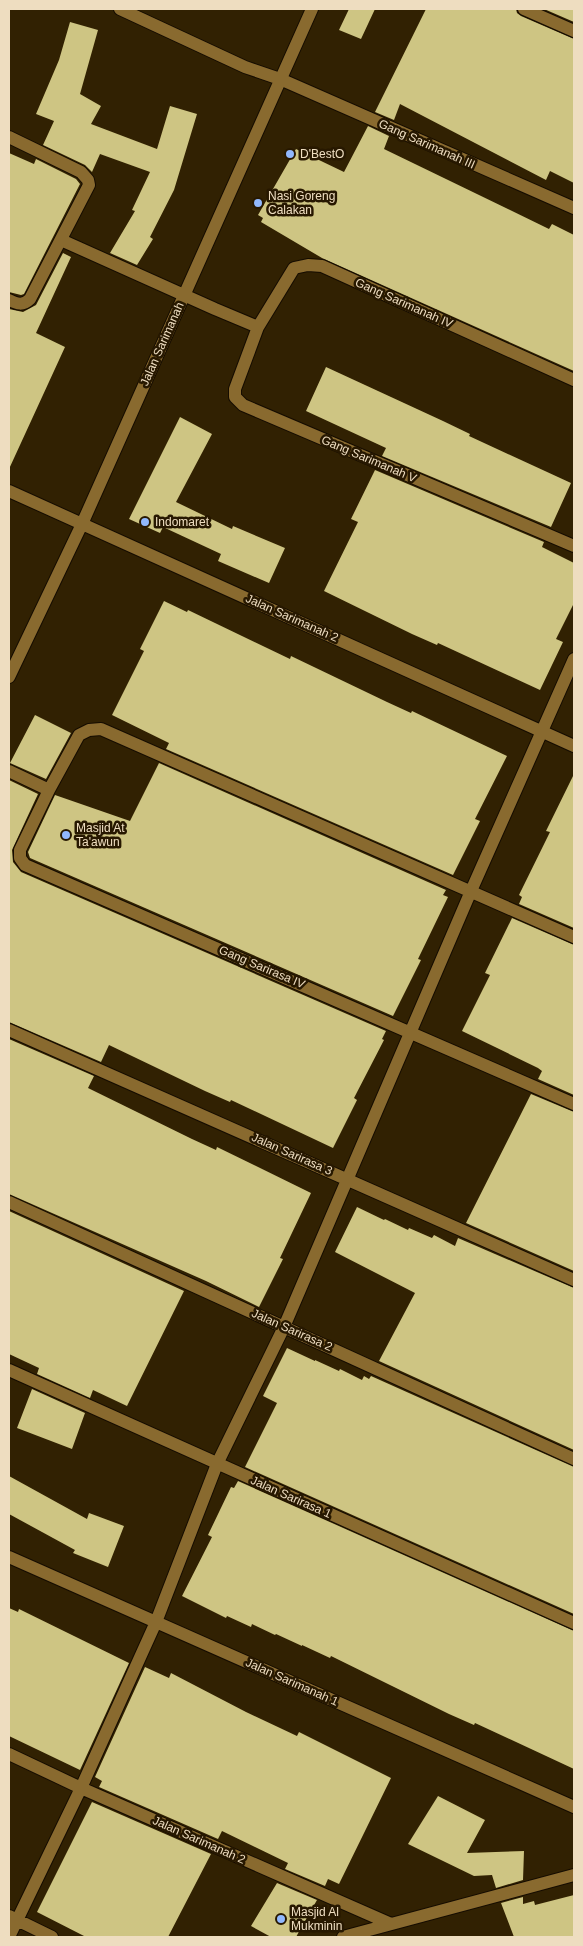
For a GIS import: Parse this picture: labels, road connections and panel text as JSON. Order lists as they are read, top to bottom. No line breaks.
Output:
{"streets":{"street":["Gang Sarimanah III","Gang Sarimanah IV","Jalan Sarimanah","Gang Sarimanah V","Jalan Sarimanah 2","Gang Sarirasa IV","Jalan Sarirasa 3","Jalan Sarirasa 2","Jalan Sarirasa 1","Jalan Sarimanah 1"]},"crossings":[["Gang Sarimanah III","Jalan Sarimanah"],["Gang Sarimanah IV","Gang Sarimanah V"],["Jalan Sarimanah","Jalan Sarimanah 2"]],"places":["D'BestO","Nasi Goreng Calakan","Indomaret","Masjid At Ta'awun","Masjid Al Mukminin"]}
